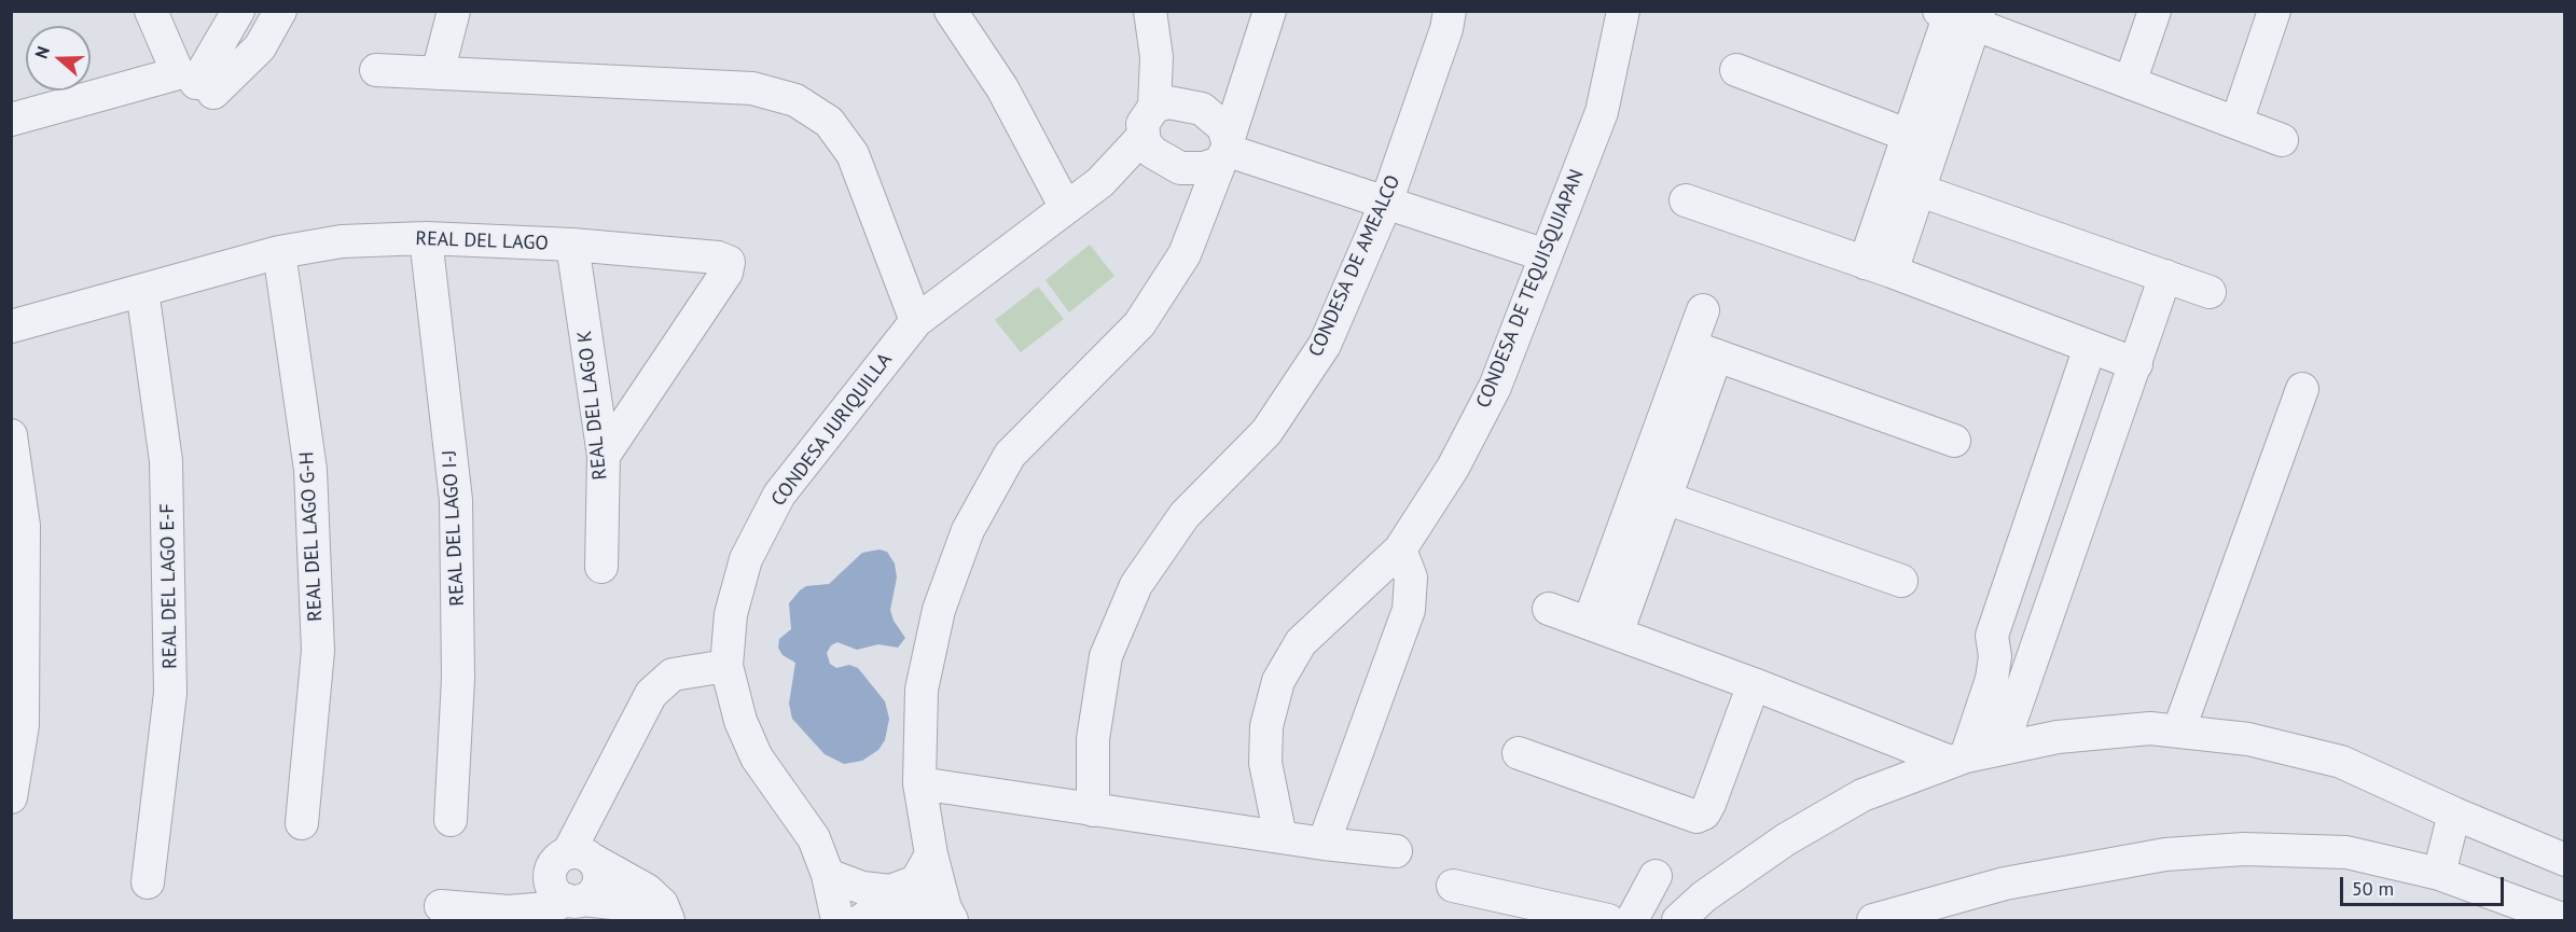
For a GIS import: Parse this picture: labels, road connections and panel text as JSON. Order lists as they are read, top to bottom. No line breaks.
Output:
{"streets":{"street":["REAL DEL LAGO","CONDESA DE AMEALCO","CONDESA DE TEQUISQUIAPAN","REAL DEL LAGO K","CONDESA JURIQUILLA","REAL DEL LAGO I-J","REAL DEL LAGO G-H","REAL DEL LAGO E-F"]},"crossings":[["REAL DEL LAGO","REAL DEL LAGO K"],["REAL DEL LAGO","REAL DEL LAGO I-J"],["REAL DEL LAGO","REAL DEL LAGO G-H"],["REAL DEL LAGO","REAL DEL LAGO E-F"]],"scale_bar":"50 m","north":"left"}
